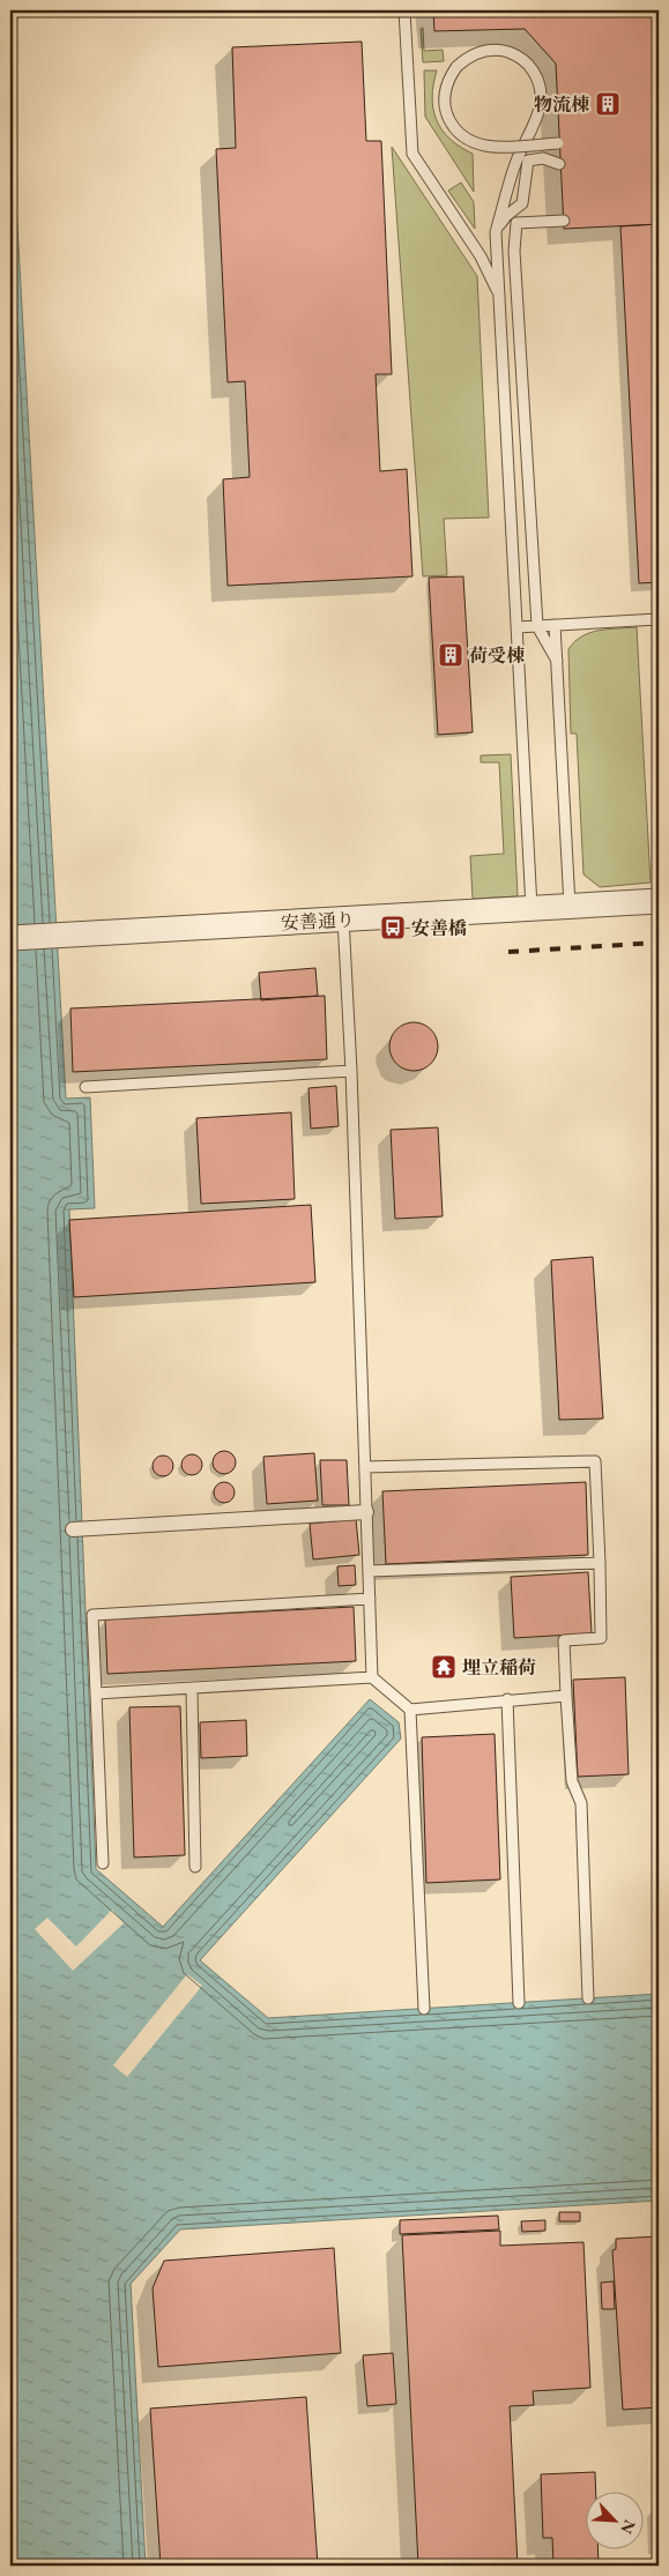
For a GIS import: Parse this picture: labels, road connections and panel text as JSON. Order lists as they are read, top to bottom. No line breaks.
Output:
{"streets":{"street":["安善通り"]},"places":{"building":["物流棟","荷受棟"],"bus stop":["安善橋"],"temple":["埋立稲荷"]},"north":"bottom right"}
